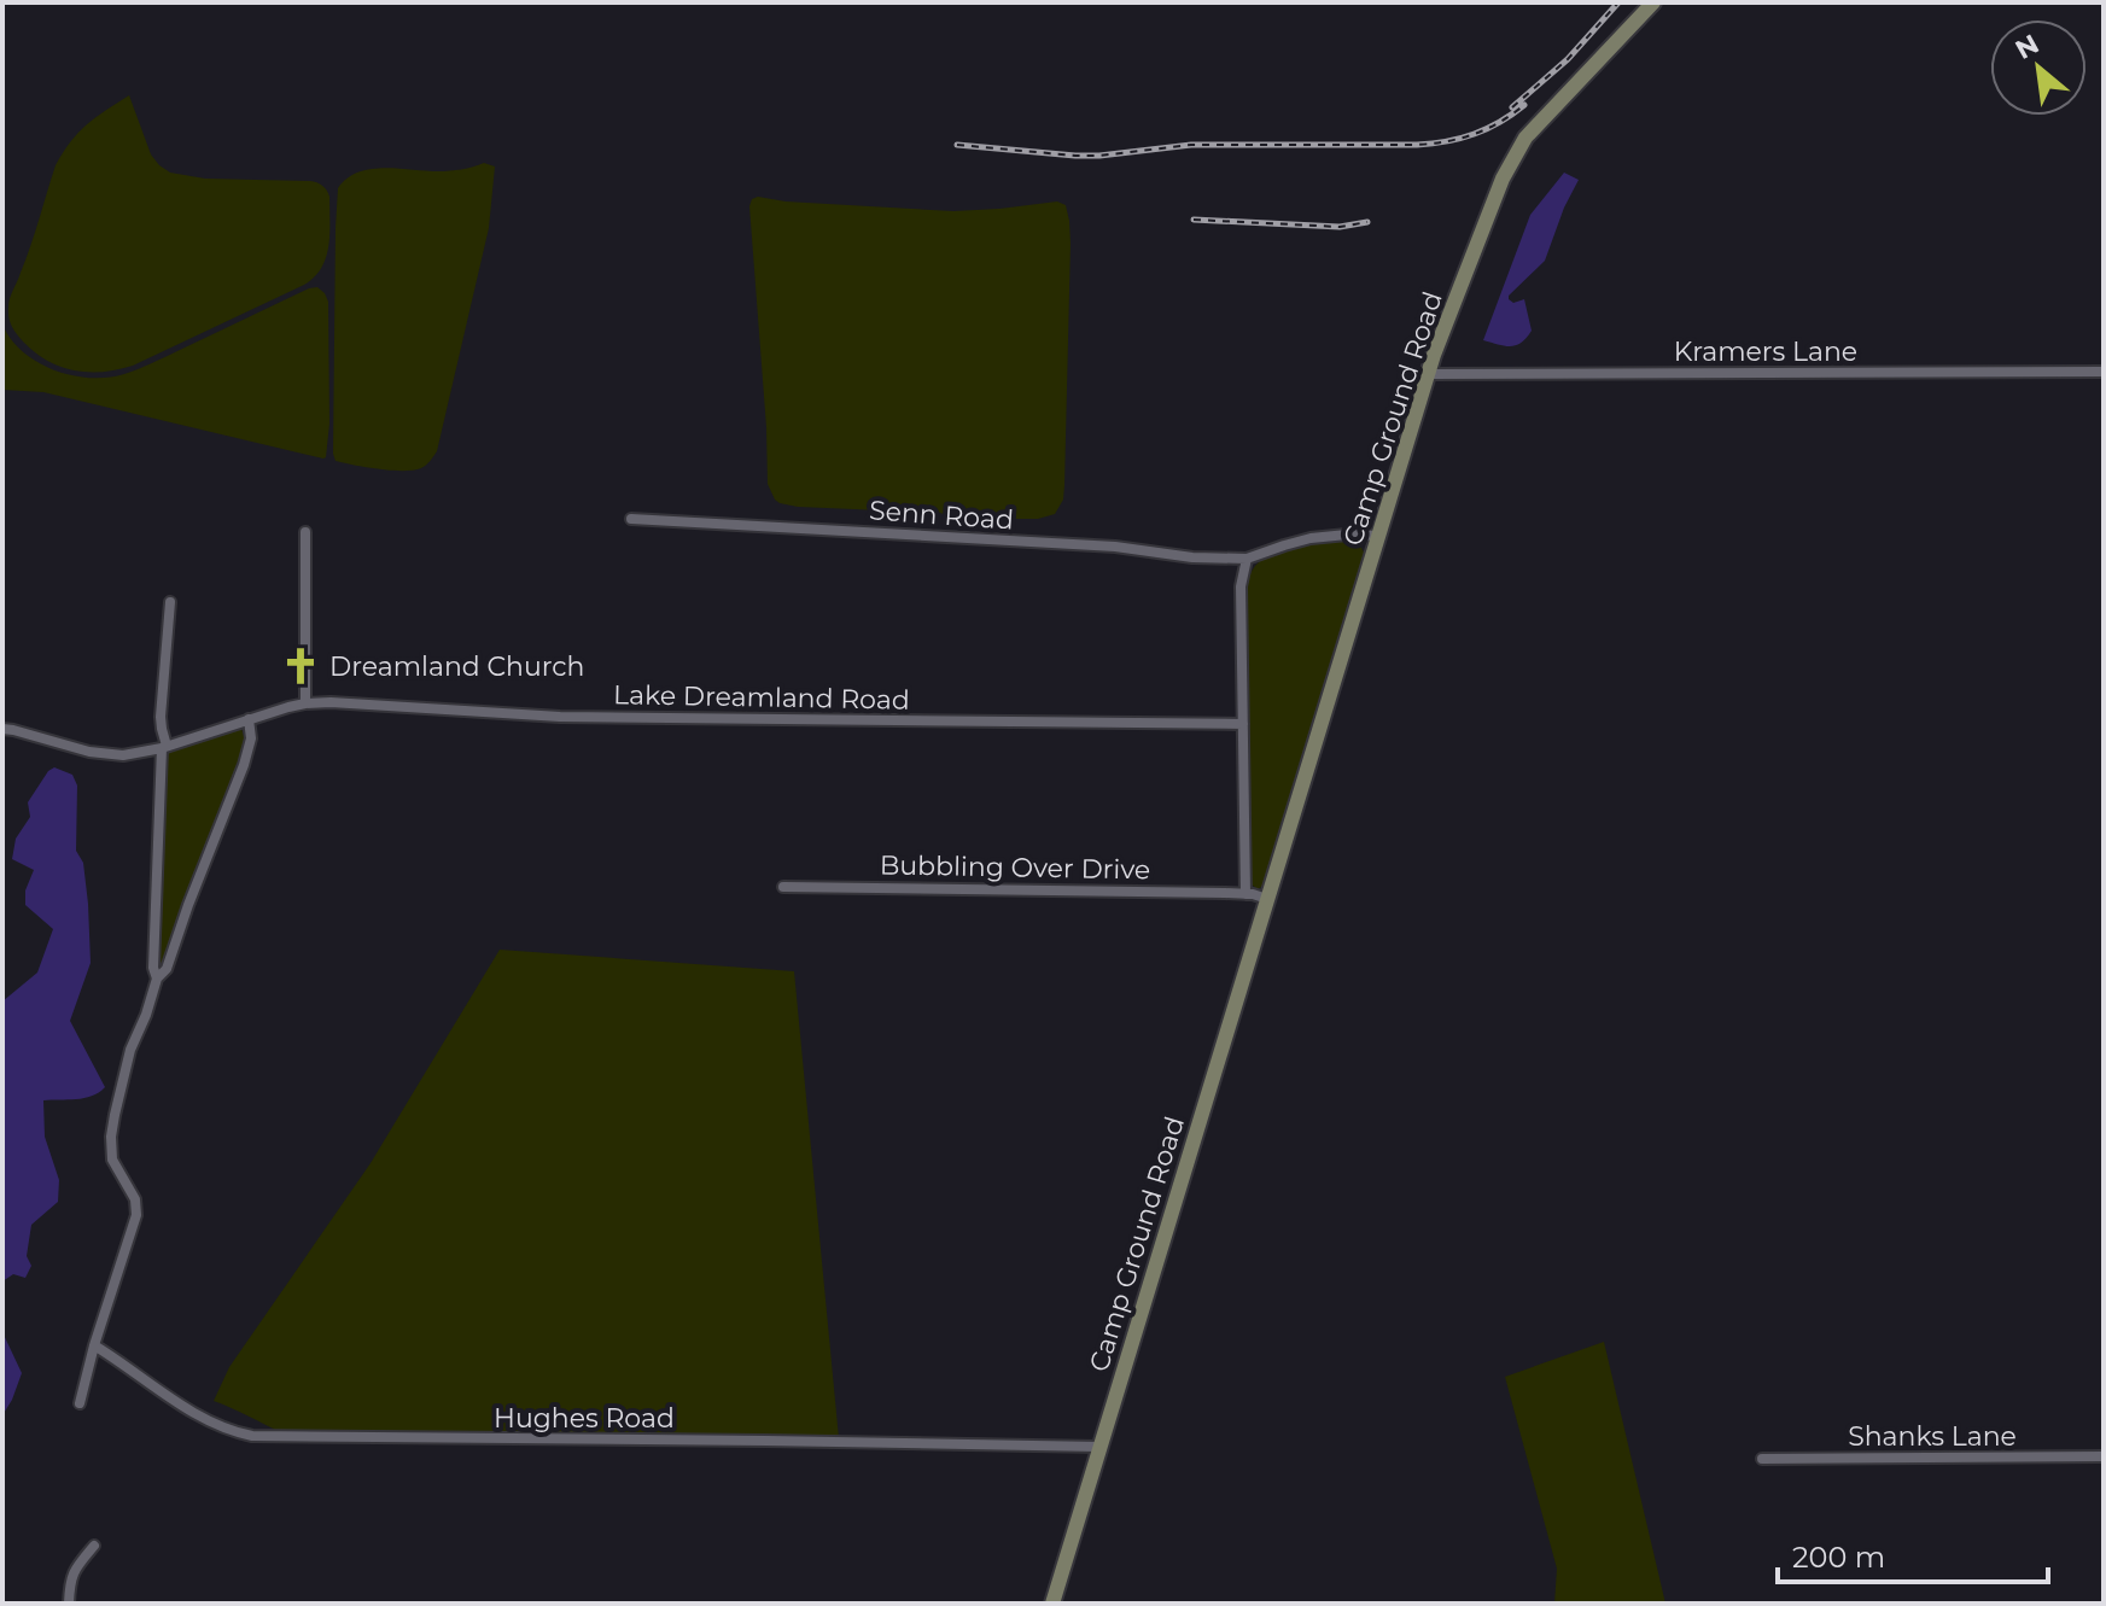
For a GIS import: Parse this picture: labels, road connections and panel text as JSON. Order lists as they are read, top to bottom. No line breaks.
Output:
{"streets":{"street":["Kramers Lane","Camp Ground Road","Senn Road","Lake Dreamland Road","Bubbling Over Drive","Hughes Road","Shanks Lane"]},"crossings":[["Kramers Lane","Camp Ground Road"],["Camp Ground Road","Hughes Road"]],"places":{"church":["Dreamland Church"]},"scale_bar":"200 m","north":"top left"}
